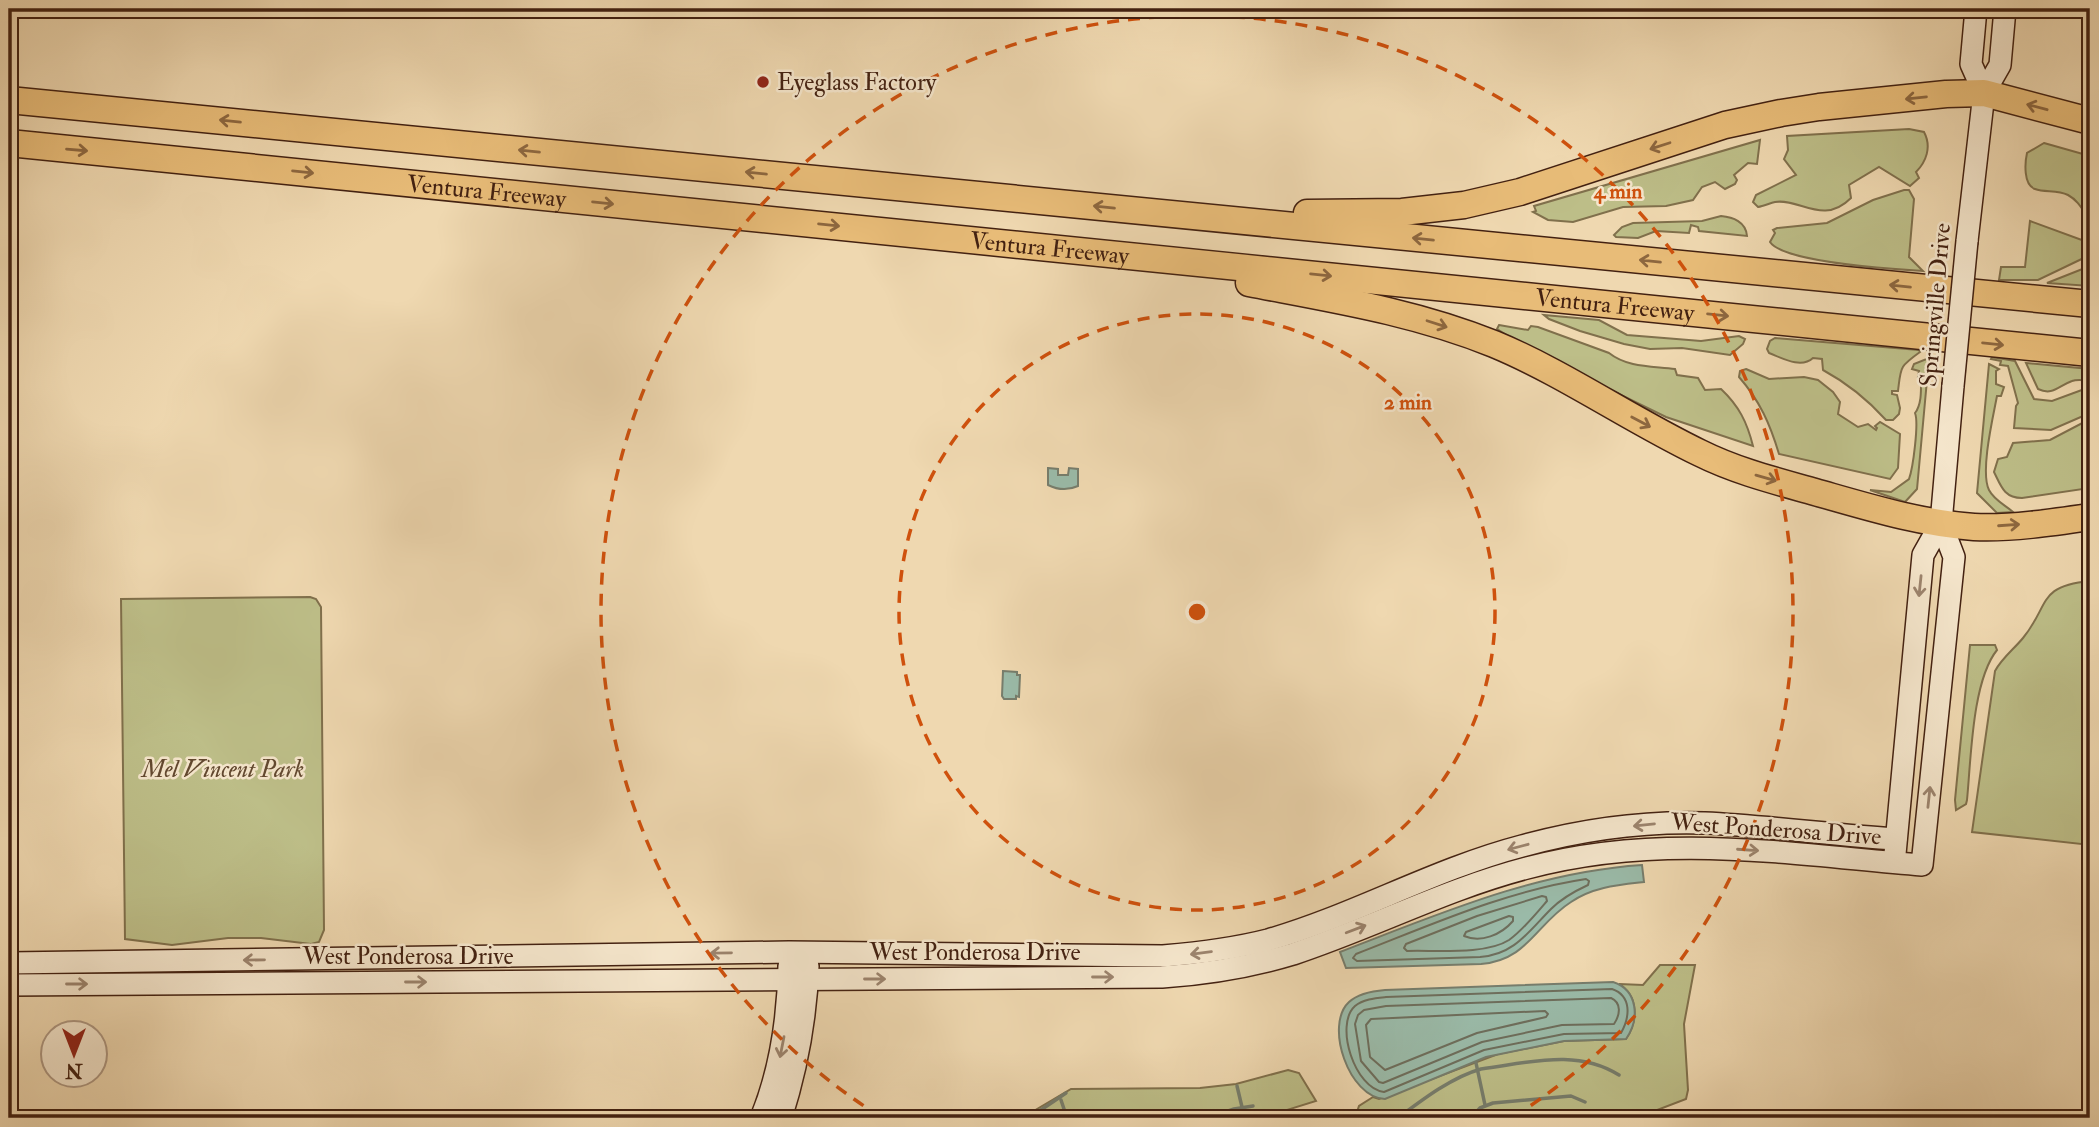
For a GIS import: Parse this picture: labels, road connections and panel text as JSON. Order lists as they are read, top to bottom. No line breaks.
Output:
{"streets":{"highway":["Ventura Freeway"],"main road":["Springville Drive","West Ponderosa Drive"]},"crossings":[["Springville Drive","West Ponderosa Drive"]],"parks":["Mel Vincent Park"],"places":["Eyeglass Factory"],"north":"bottom","rings":["4 min","2 min"]}
